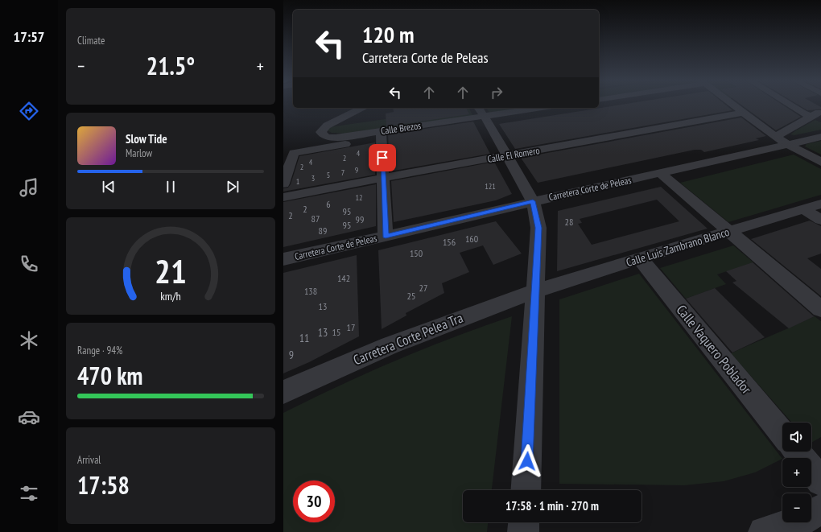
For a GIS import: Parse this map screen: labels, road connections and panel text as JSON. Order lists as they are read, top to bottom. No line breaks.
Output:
{"streets":{"street":["Calle Brezos","Calle El Romero","Carretera Corte de Peleas","Calle Luis Zambrano Blanco","Carretera Corte Pelea Tra","Calle Vaquero Poblador"]},"crossings":[["Calle Luis Zambrano Blanco","Carretera Corte Pelea Tra"],["Calle Luis Zambrano Blanco","Calle Vaquero Poblador"]],"house_numbers":["4","2","4","2","9","7","5","3","1","121","12","6","2","95","2","87","99","28","95","89","160","156","150","142","27","138","25","13","17","15","13","11","9"],"page":{"tabs":"17:57","tile":["Climate",["Range · 94%","470 km"],["Arrival","17:58"]],"turn":["120 m","Carretera Corte de Peleas"],"heat":["−","21.5°","+"],"song":["Slow Tide","Marlow"],"map_buttons":["+","−"],"limit":"30","trip":"17:58 · 1 min · 270 m","gauge":["21","km/h"]}}
